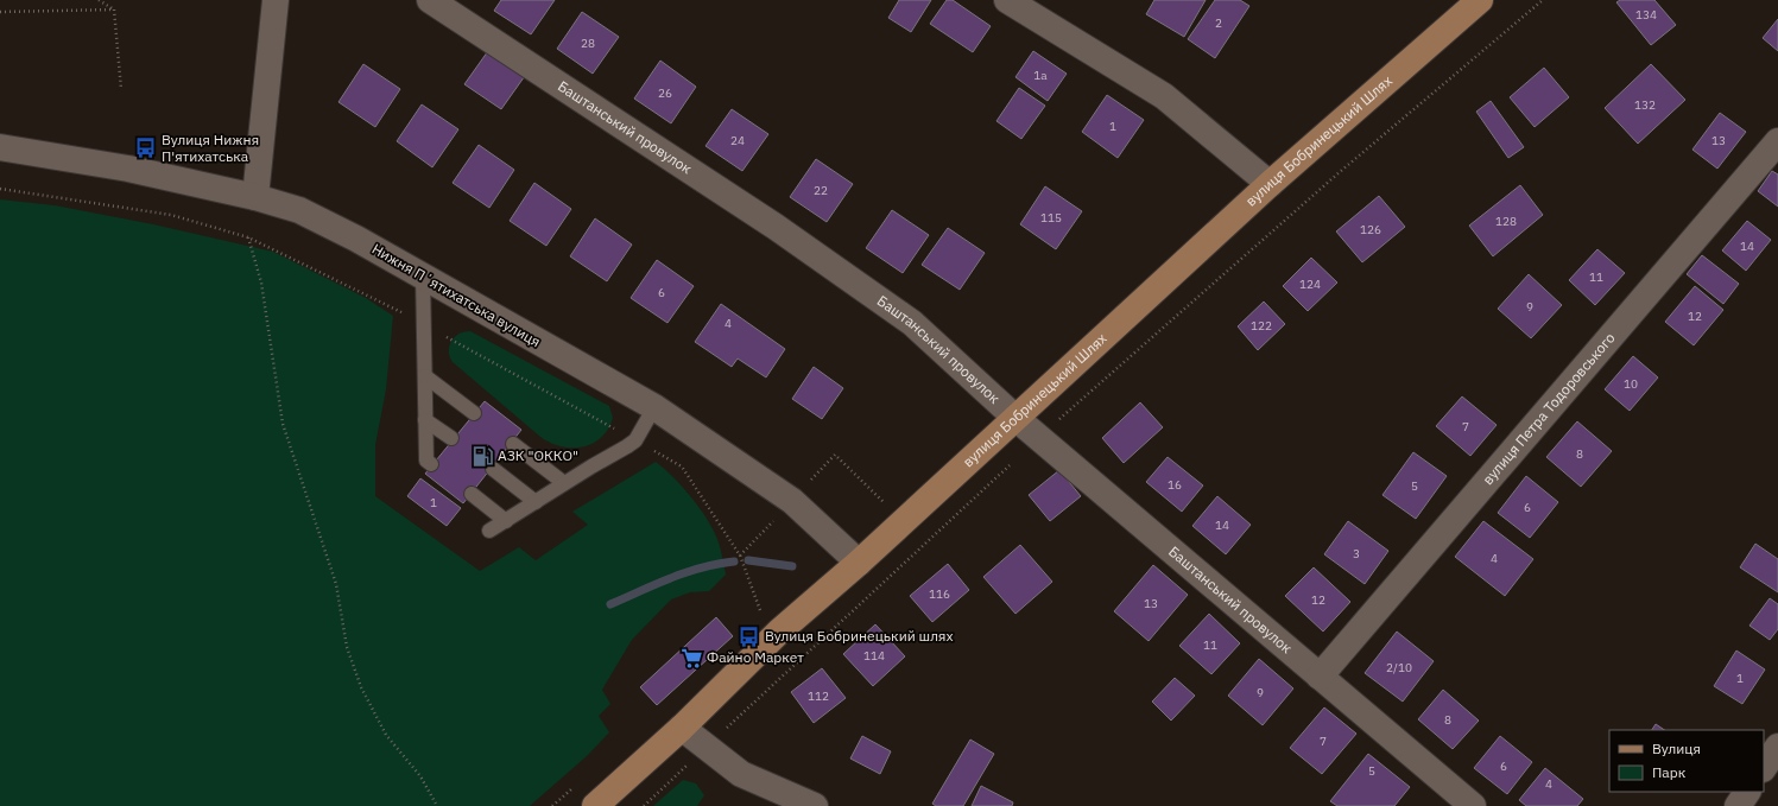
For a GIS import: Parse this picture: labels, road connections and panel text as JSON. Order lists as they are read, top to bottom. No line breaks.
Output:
{"streets":{"main road":["вулиця Бобринецький Шлях"],"street":["Баштанський провулок","Нижня Пʼятихатська вулиця","вулиця Петра Тодоровського"]},"crossings":[["Баштанський провулок","вулиця Бобринецький Шлях"],["Баштанський провулок","вулиця Петра Тодоровського"],["вулиця Бобринецький Шлях","Нижня Пʼятихатська вулиця"]],"places":{"bus stop":["Вулиця Нижня П'ятихатська","Вулиця Бобринецький шлях"],"fuel station":["АЗК \"ОККО\""],"supermarket":["Файно Маркет"]},"house_numbers":["134","2","28","1а","26","132","1","24","13","22","115","128","126","14","11","124","6","9","12","4","122","10","7","8","16","5","1","6","14","3","4","116","12","13","11","114","2/10","1","9","112","8","7","6","5","4"],"legend":["Вулиця","Парк"]}
